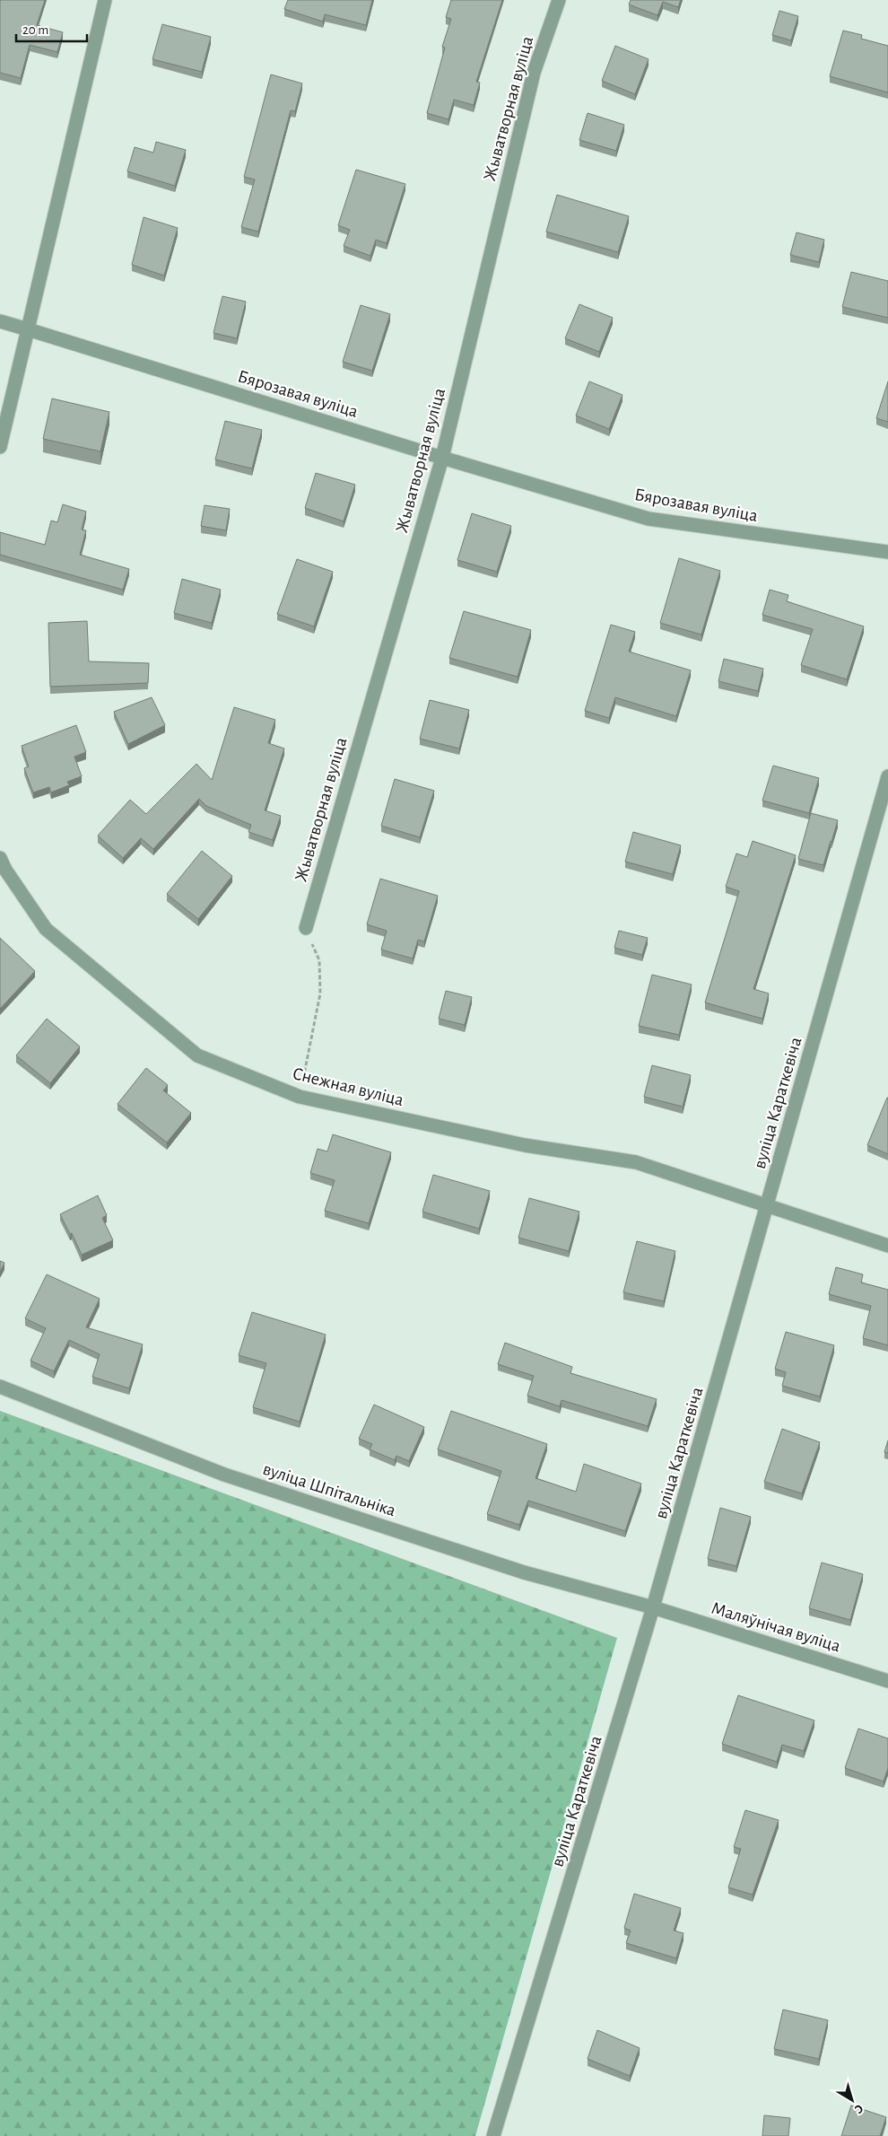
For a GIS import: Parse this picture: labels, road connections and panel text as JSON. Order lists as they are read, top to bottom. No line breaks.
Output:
{"streets":{"street":["Жыватворная вуліца","Бярозавая вуліца","Снежная вуліца","вуліца Караткевіча","вуліца Шпітальніка","Маляўнічая вуліца"]},"crossings":[["Жыватворная вуліца","Бярозавая вуліца"],["Снежная вуліца","вуліца Караткевіча"],["вуліца Караткевіча","вуліца Шпітальніка"],["вуліца Караткевіча","Маляўнічая вуліца"],["вуліца Шпітальніка","Маляўнічая вуліца"]],"scale_bar":"20 m","north":"bottom right"}
